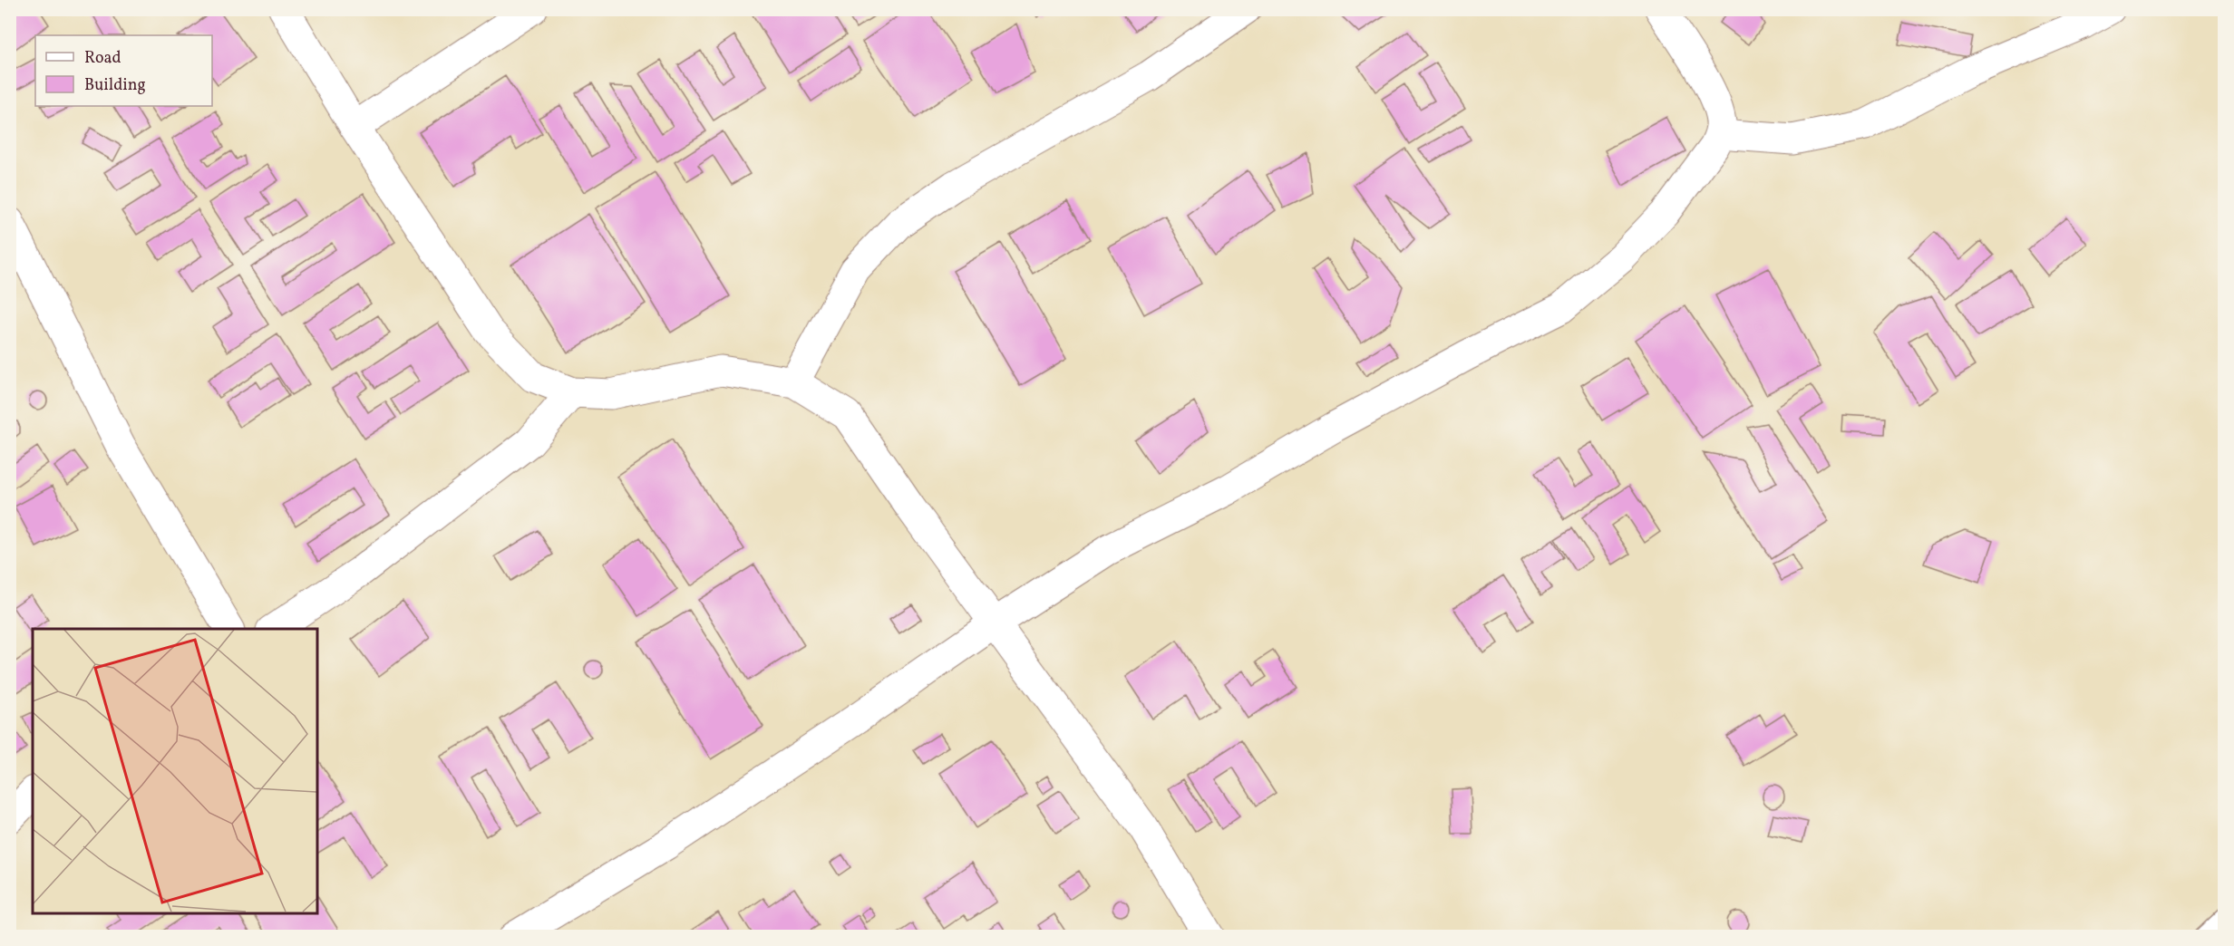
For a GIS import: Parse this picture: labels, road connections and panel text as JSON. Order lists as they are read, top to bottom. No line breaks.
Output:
{"legend":["Road","Building"]}
